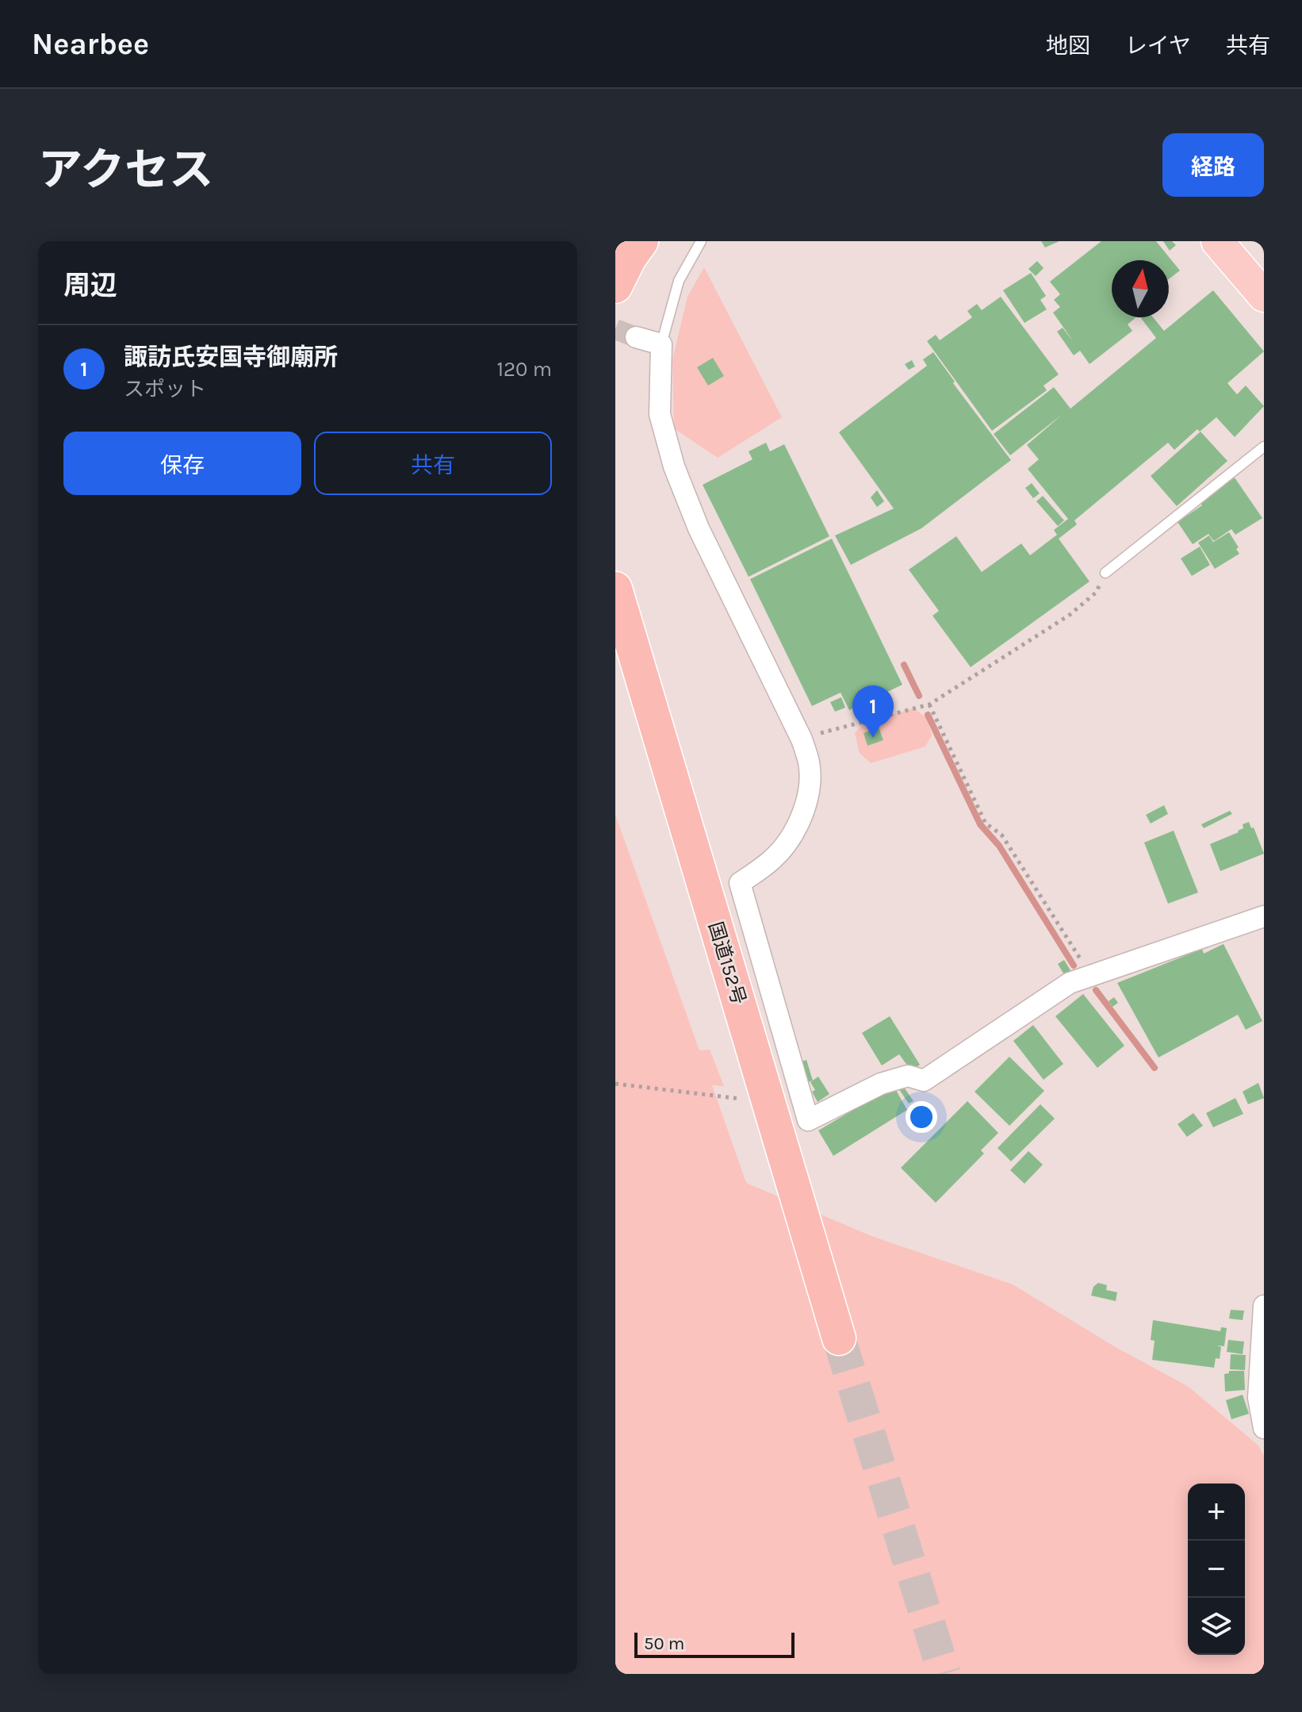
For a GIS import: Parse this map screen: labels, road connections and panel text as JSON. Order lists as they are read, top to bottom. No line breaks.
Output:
{"streets":{"highway":["国道152号"]},"scale_bar":"50 m","north":"top","page":{"header":"Nearbee","nav":["地図","レイヤ","共有"],"title":"アクセス","buttons":["経路",["保存","共有"]],"heading":"周辺","list":[{"mark":"1","name":"諏訪氏安国寺御廟所","note":"スポット","value":"120 m"}],"pins":"1","map_buttons":["+","−"],"scale":"50 m"}}
